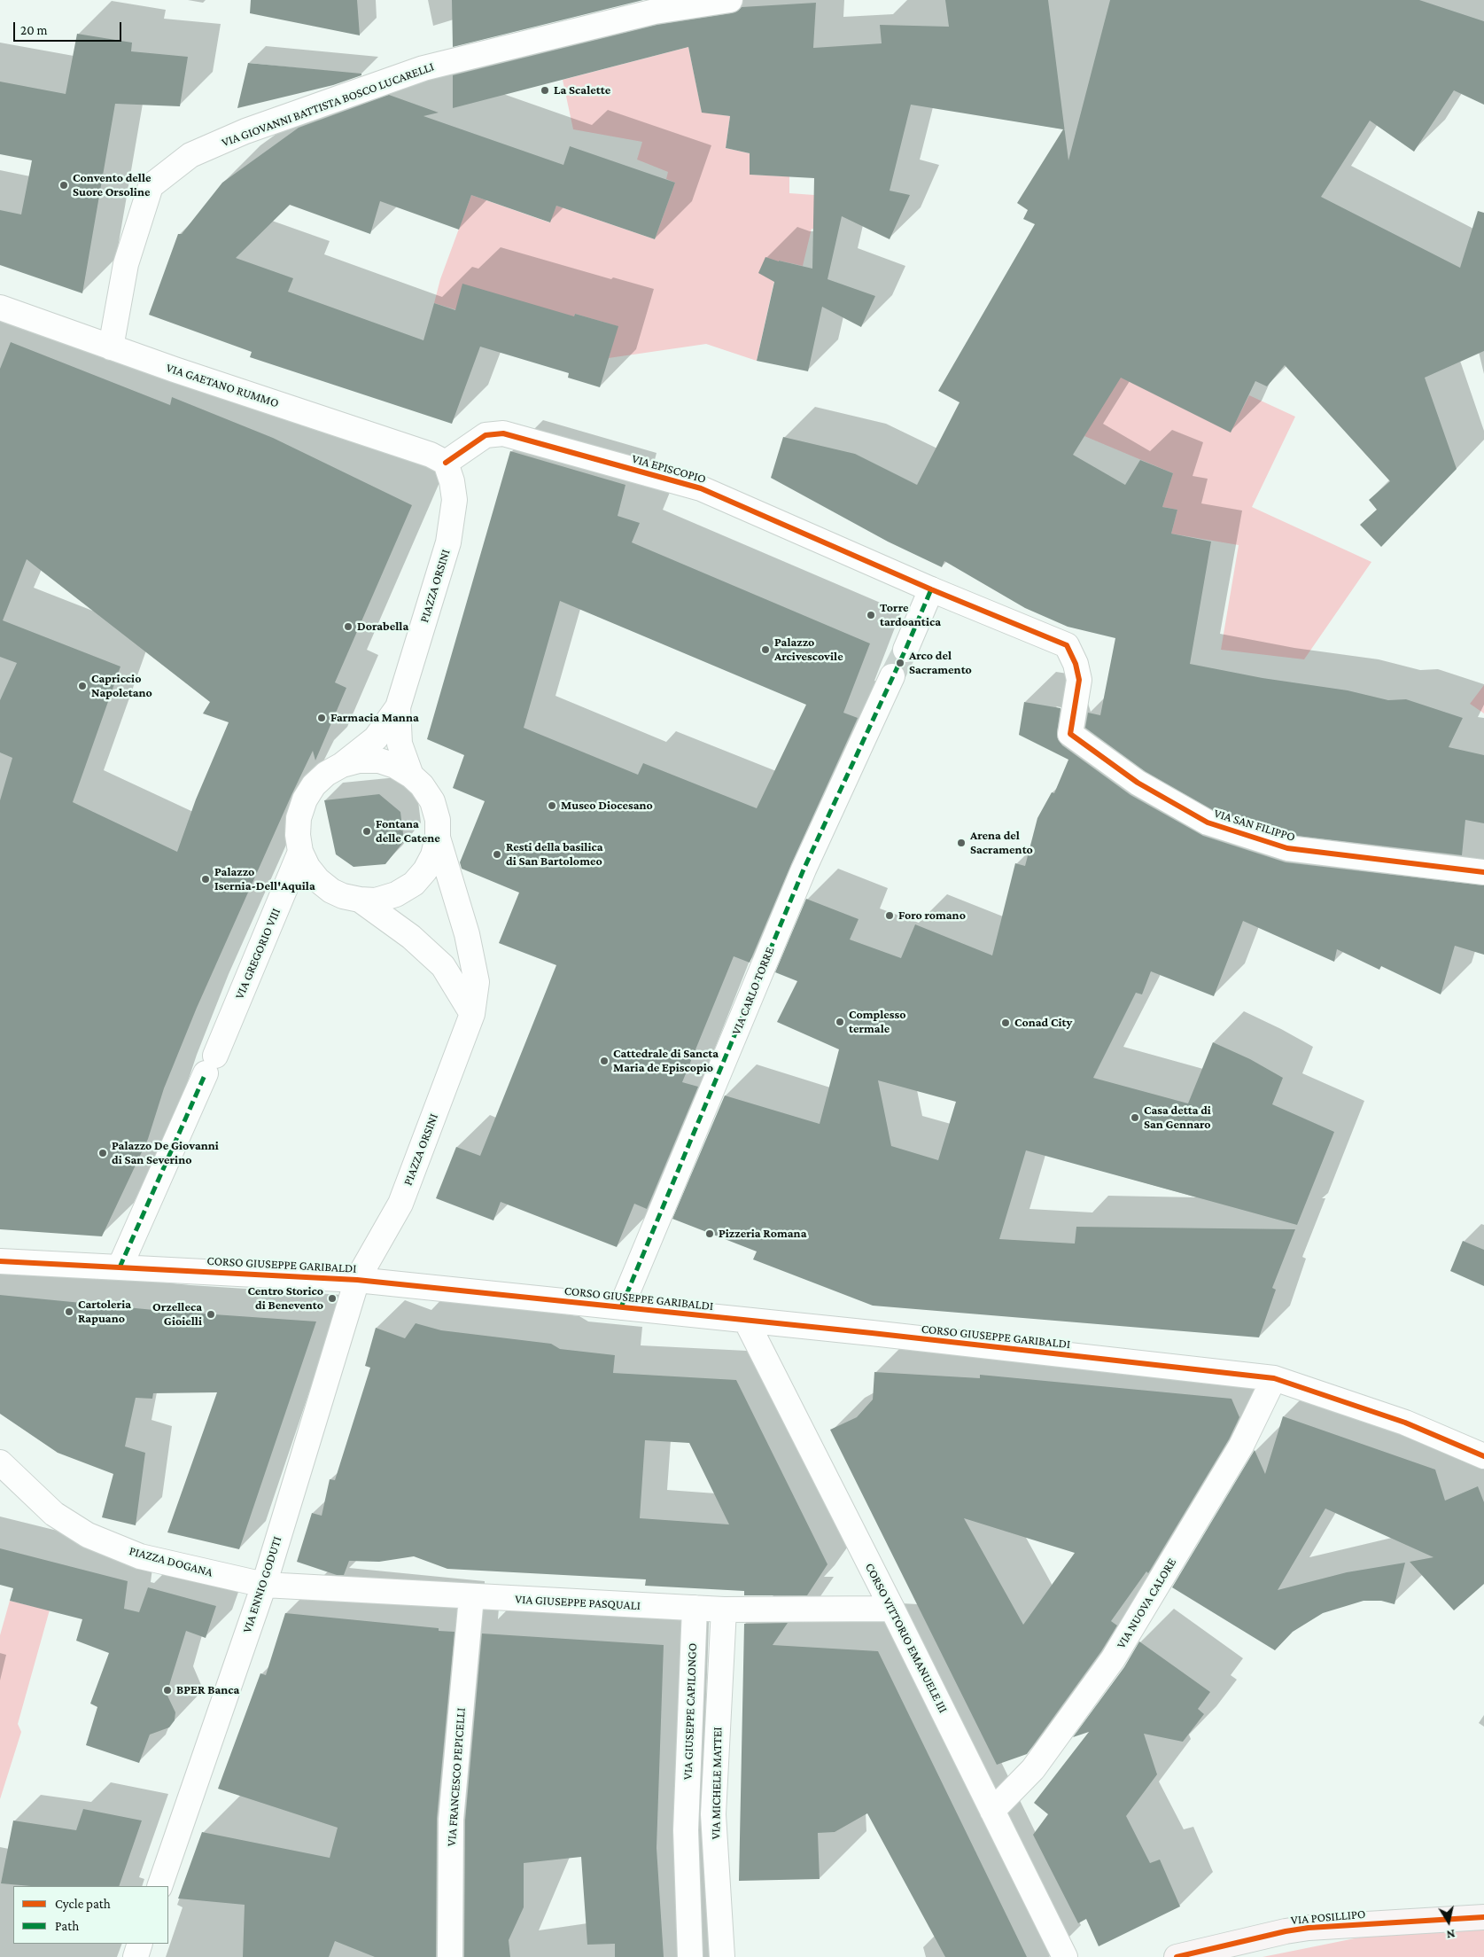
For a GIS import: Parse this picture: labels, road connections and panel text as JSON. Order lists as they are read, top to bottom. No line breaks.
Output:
{"streets":{"main road":["VIA POSILLIPO"],"street":["VIA GIOVANNI BATTISTA BOSCO LUCARELLI","VIA GAETANO RUMMO","VIA EPISCOPIO","PIAZZA ORSINI","VIA SAN FILIPPO","VIA GREGORIO VIII","VIA CARLO TORRE","CORSO GIUSEPPE GARIBALDI","PIAZZA DOGANA","VIA ENNIO GODUTI","VIA GIUSEPPE PASQUALI","VIA NUOVA CALORE","CORSO VITTORIO EMANUELE III","VIA GIUSEPPE CAPILONGO","VIA FRANCESCO PEPICELLI","VIA MICHELE MATTEI"]},"crossings":[["VIA GIOVANNI BATTISTA BOSCO LUCARELLI","VIA GAETANO RUMMO"],["VIA GAETANO RUMMO","VIA EPISCOPIO"],["VIA GAETANO RUMMO","PIAZZA ORSINI"],["VIA EPISCOPIO","PIAZZA ORSINI"],["VIA EPISCOPIO","VIA SAN FILIPPO"],["PIAZZA ORSINI","VIA GREGORIO VIII"],["PIAZZA ORSINI","CORSO GIUSEPPE GARIBALDI"],["PIAZZA ORSINI","VIA ENNIO GODUTI"],["VIA GREGORIO VIII","CORSO GIUSEPPE GARIBALDI"],["VIA CARLO TORRE","CORSO GIUSEPPE GARIBALDI"],["CORSO GIUSEPPE GARIBALDI","VIA ENNIO GODUTI"],["CORSO GIUSEPPE GARIBALDI","VIA NUOVA CALORE"],["CORSO GIUSEPPE GARIBALDI","CORSO VITTORIO EMANUELE III"],["PIAZZA DOGANA","VIA ENNIO GODUTI"],["PIAZZA DOGANA","VIA GIUSEPPE PASQUALI"],["VIA ENNIO GODUTI","VIA GIUSEPPE PASQUALI"],["VIA GIUSEPPE PASQUALI","CORSO VITTORIO EMANUELE III"],["VIA GIUSEPPE PASQUALI","VIA GIUSEPPE CAPILONGO"],["VIA GIUSEPPE PASQUALI","VIA FRANCESCO PEPICELLI"],["VIA GIUSEPPE PASQUALI","VIA MICHELE MATTEI"],["VIA NUOVA CALORE","CORSO VITTORIO EMANUELE III"]],"places":["La Scalette","Convento delle Suore Orsoline","Torre tardoantica","Dorabella","Palazzo Arcivescovile","Arco del Sacramento","Capriccio Napoletano","Farmacia Manna","Museo Diocesano","Fontana delle Catene","Arena del Sacramento","Resti della basilica di San Bartolomeo","Palazzo Isernia-Dell'Aquila","Foro romano","Complesso termale","Conad City","Cattedrale di Sancta Maria de Episcopio","Casa detta di San Gennaro","Palazzo De Giovanni di San Severino","Pizzeria Romana","Centro Storico di Benevento","Cartoleria Rapuano","Orzelleca Gioielli","BPER Banca"],"legend":["Cycle path","Path"],"scale_bar":"20 m","north":"bottom"}
